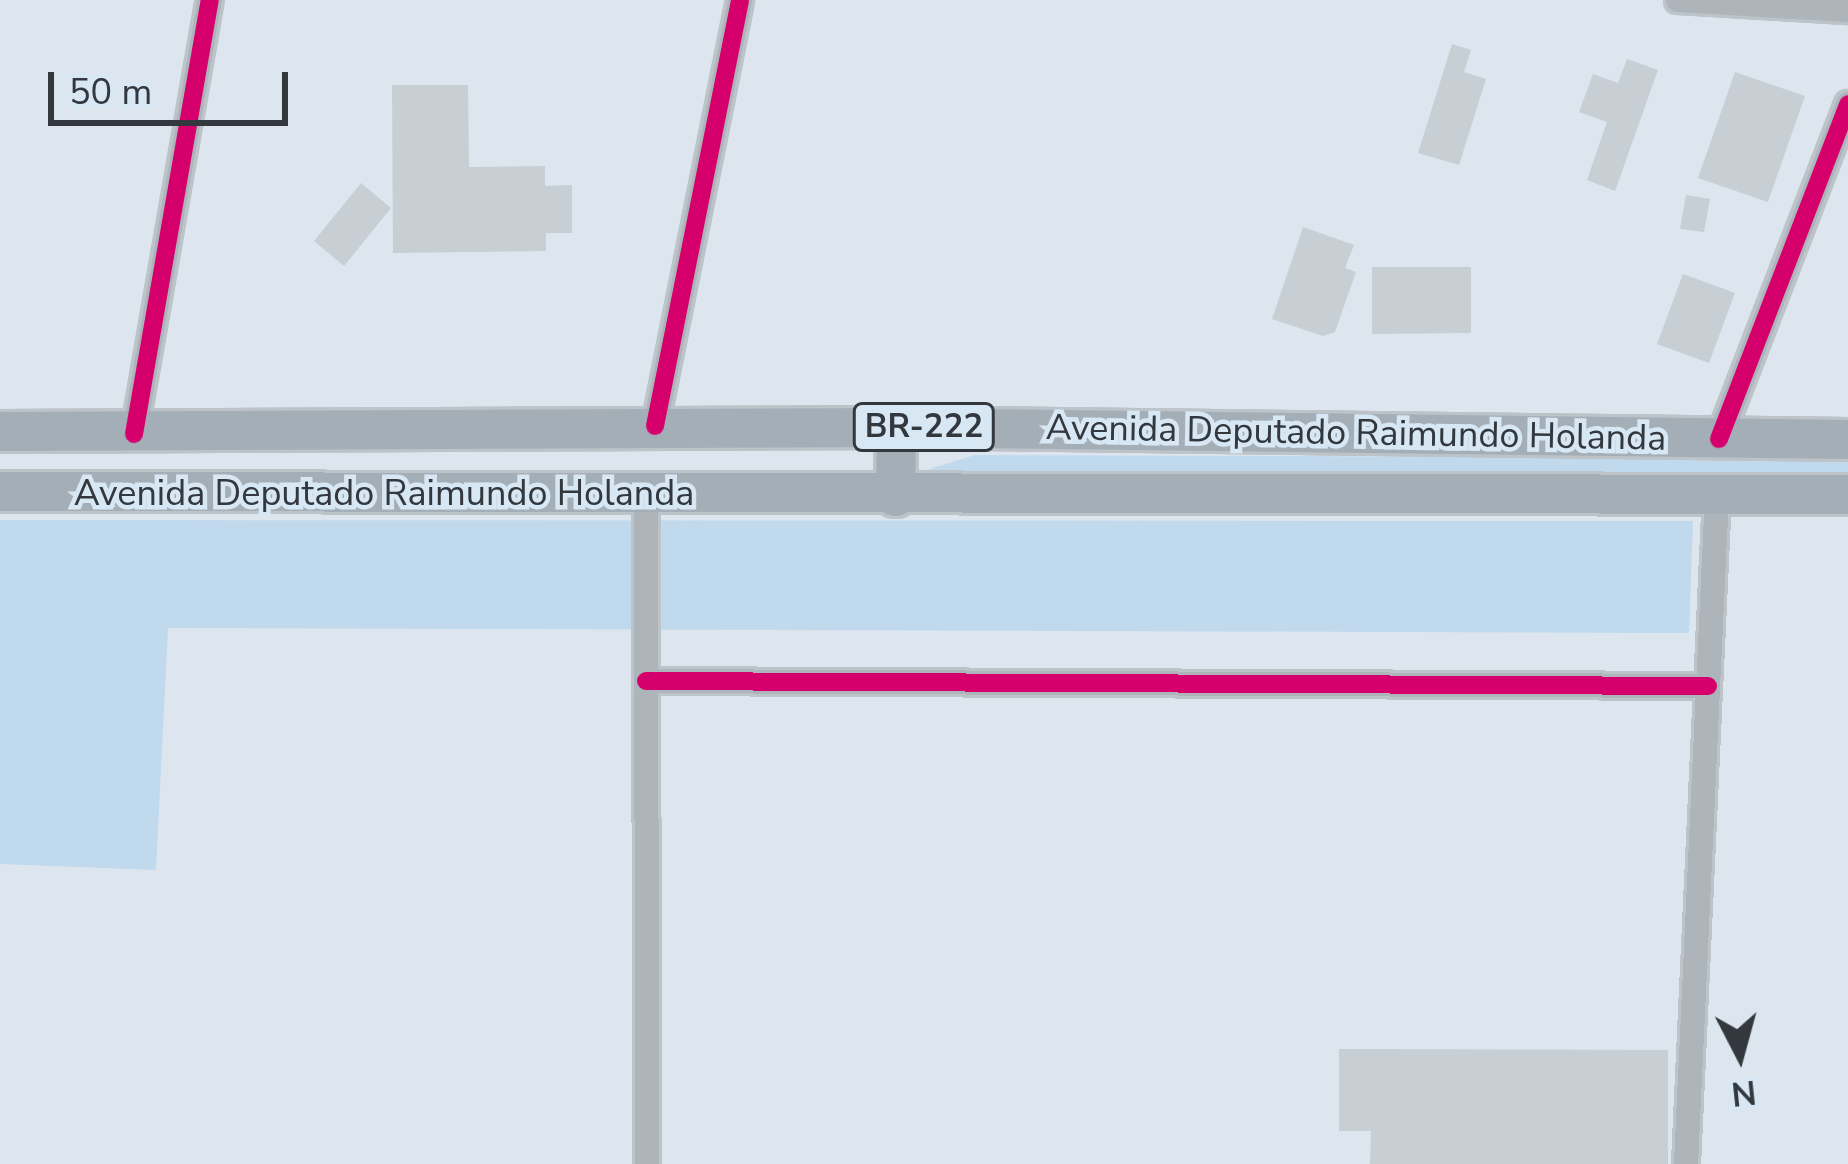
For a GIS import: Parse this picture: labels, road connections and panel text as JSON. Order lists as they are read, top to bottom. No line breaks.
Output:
{"streets":{"main road":["BR-222","Avenida Deputado Raimundo Holanda"]},"scale_bar":"50 m","north":"bottom"}
